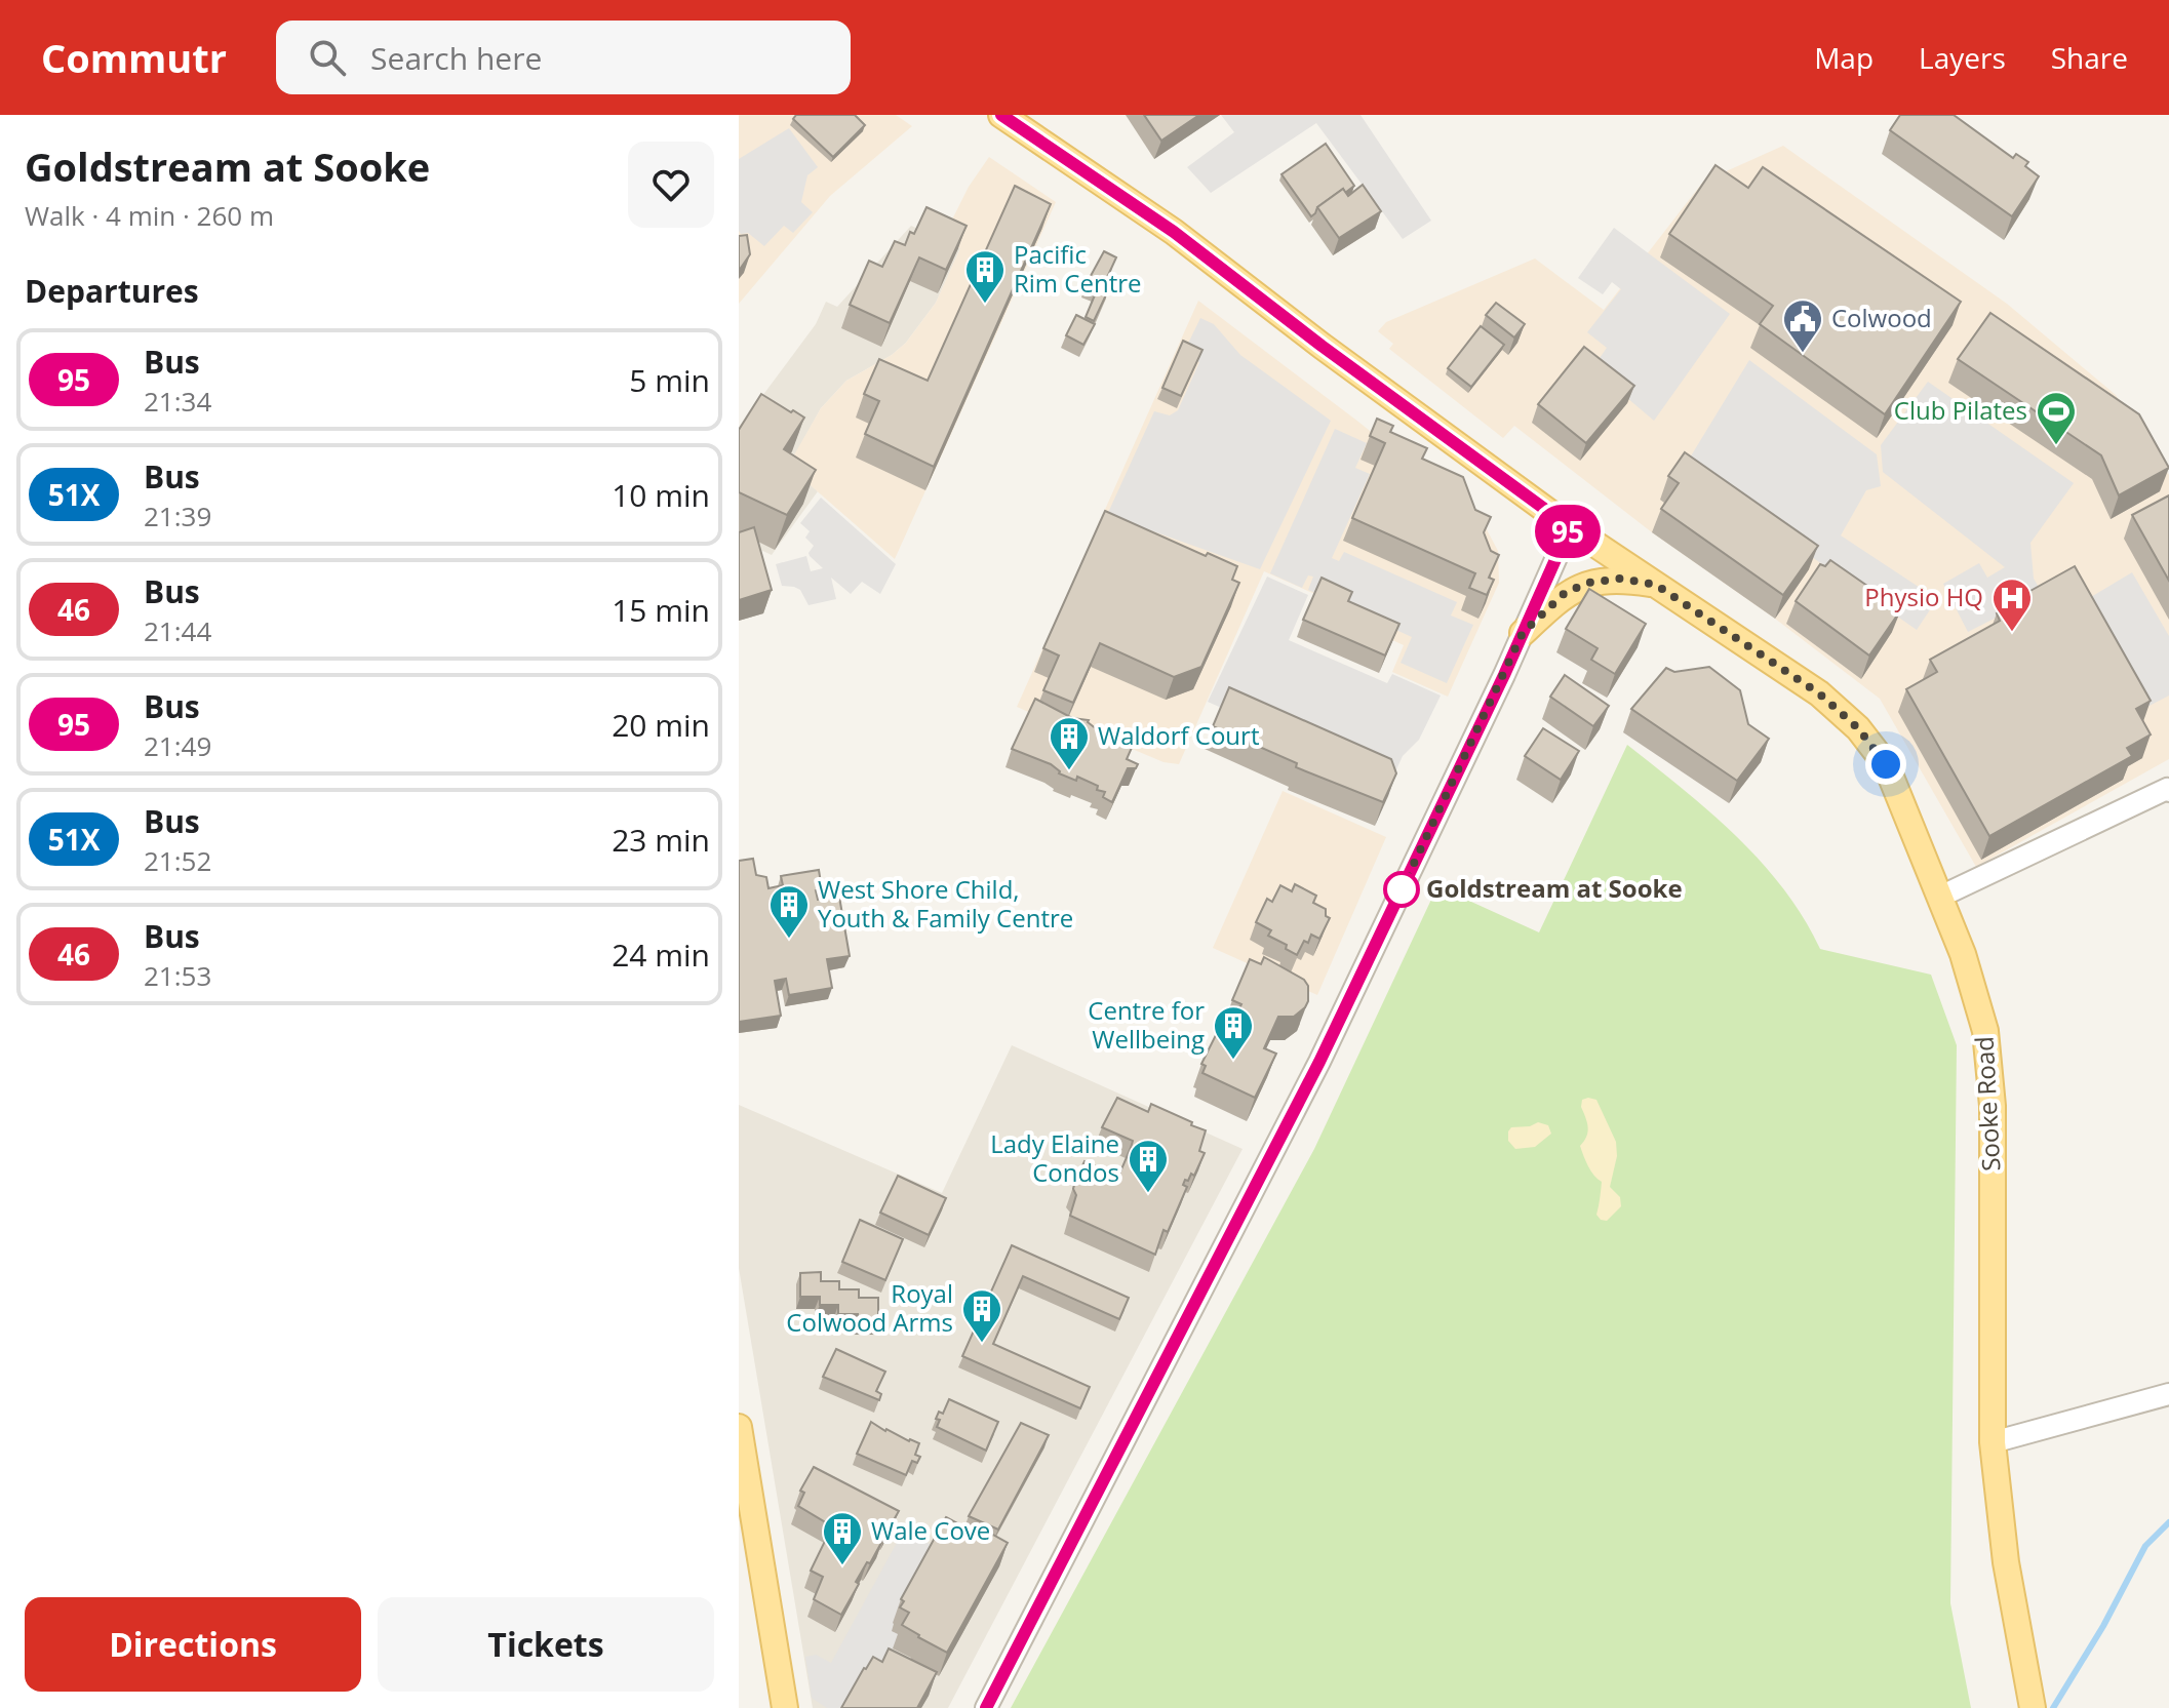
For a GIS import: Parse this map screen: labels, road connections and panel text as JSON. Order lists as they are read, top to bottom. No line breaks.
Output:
{"streets":{"main road":["Sooke Road"]},"places":{"building":["Pacific Rim Centre","Waldorf Court","West Shore Child, Youth & Family Centre","Centre for Wellbeing","Lady Elaine Condos","Royal Colwood Arms","Wale Cove"],"public building":["Colwood"],"sports":["Club Pilates"],"hospital":["Physio HQ"],"other":["Goldstream at Sooke"]},"lines":["bus line 95"],"page":{"header":"Commutr","search":"Search here","nav":["Map","Layers","Share"],"heading":[["Goldstream at Sooke","Walk · 4 min · 260 m"],"Departures"],"on_map":"95","list":[{"mark":"95","name":"Bus","note":"21:34","value":"5 min"},{"mark":"51X","name":"Bus","note":"21:39","value":"10 min"},{"mark":"46","name":"Bus","note":"21:44","value":"15 min"},{"mark":"95","name":"Bus","note":"21:49","value":"20 min"},{"mark":"51X","name":"Bus","note":"21:52","value":"23 min"},{"mark":"46","name":"Bus","note":"21:53","value":"24 min"}],"buttons":["Directions","Tickets"]}}
